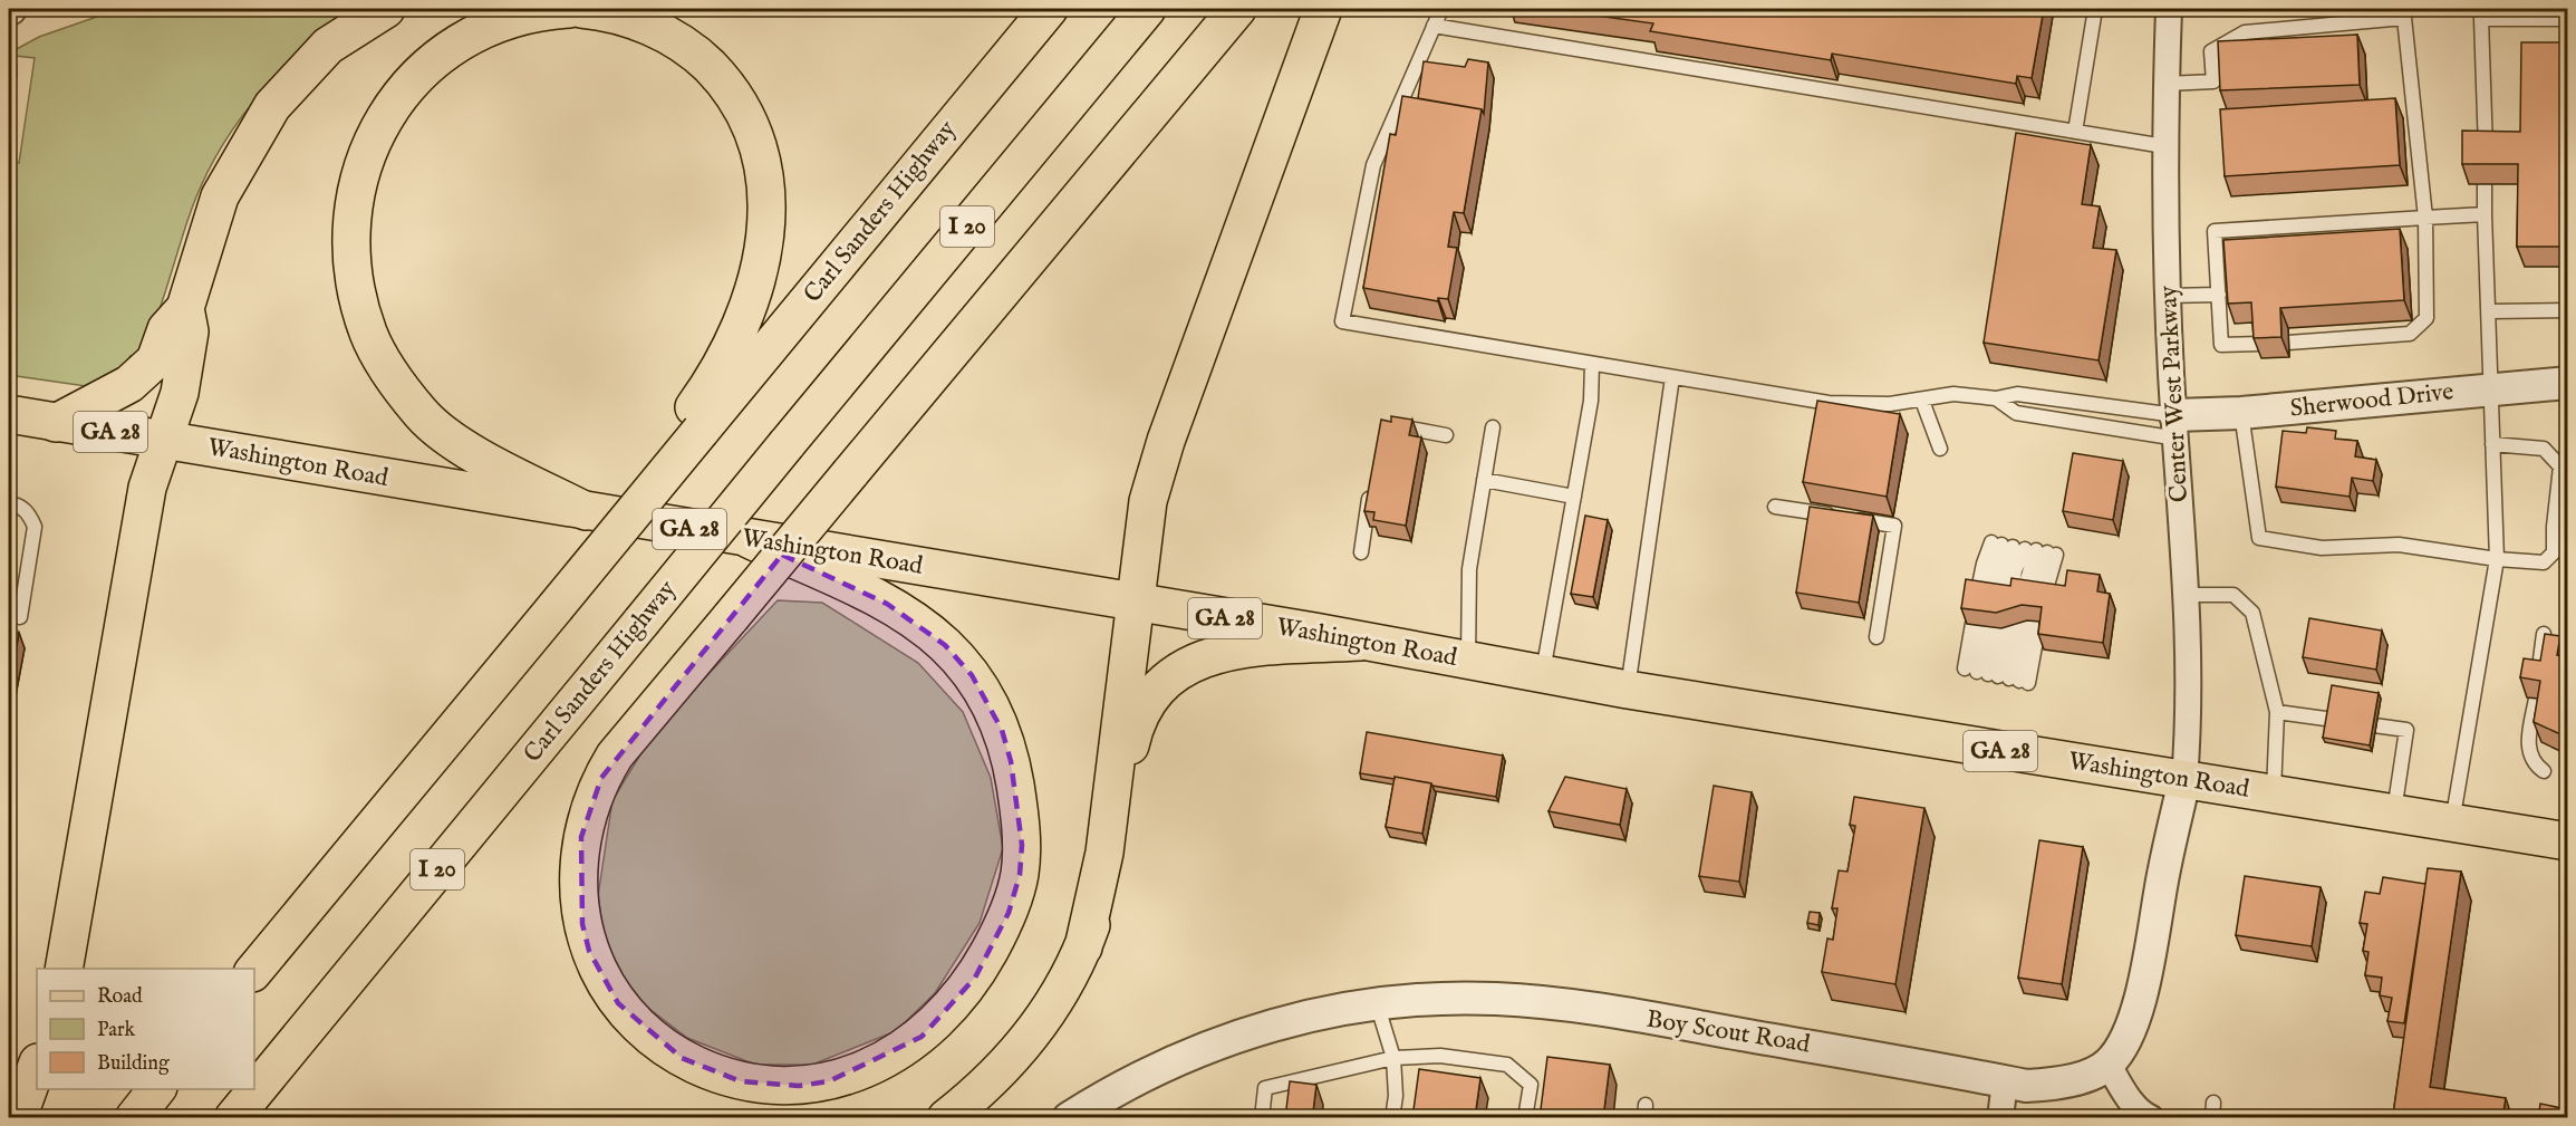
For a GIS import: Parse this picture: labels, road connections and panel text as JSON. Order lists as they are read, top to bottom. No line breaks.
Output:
{"streets":{"main road":["Carl Sanders Highway","I 20","GA 28","Washington Road"],"street":["Center West Parkway","Sherwood Drive","Boy Scout Road"]},"crossings":[["Center West Parkway","Sherwood Drive"],["Center West Parkway","Washington Road"]],"legend":["Road","Park","Building"]}
